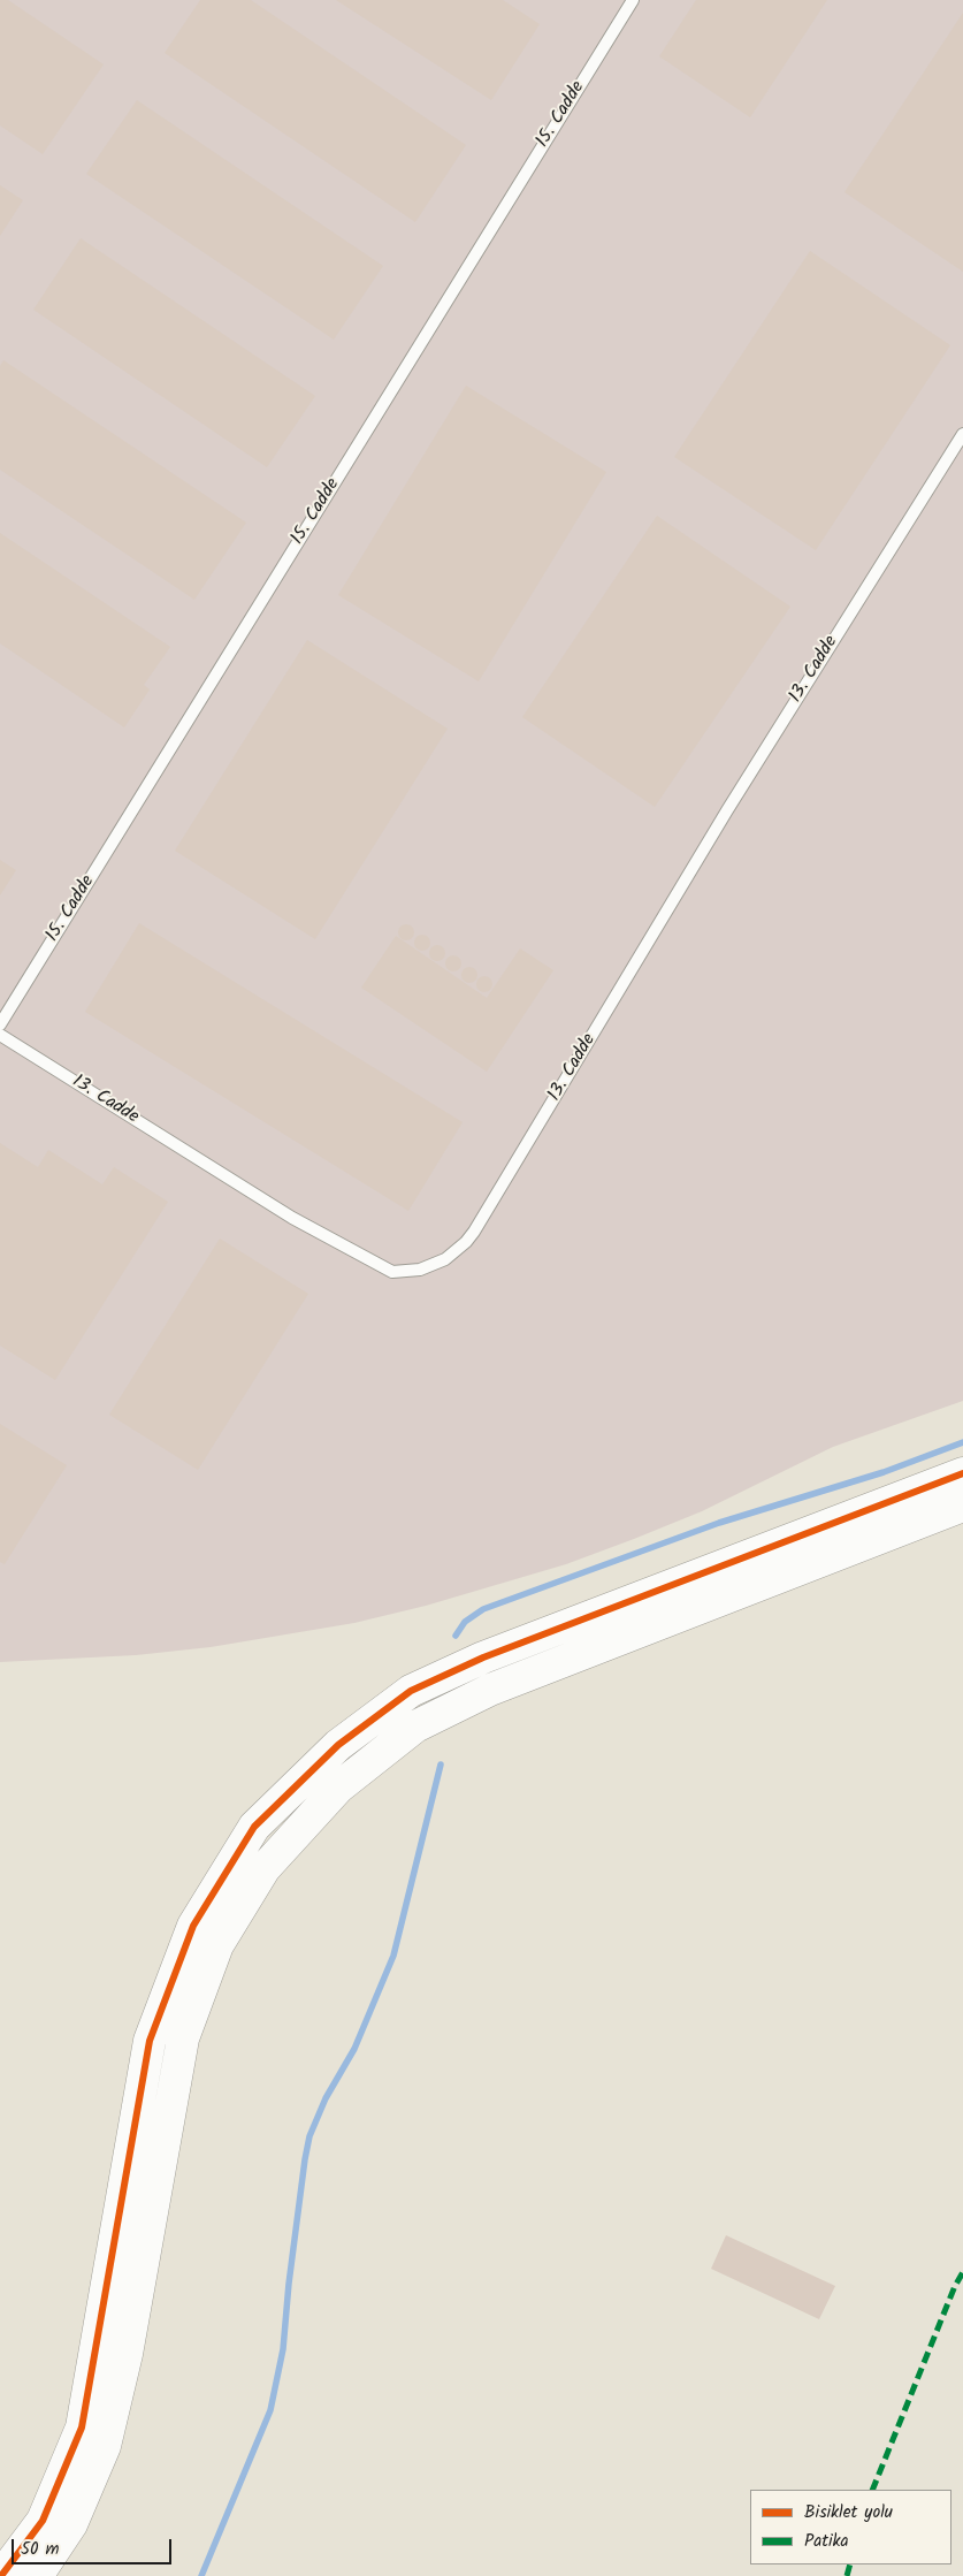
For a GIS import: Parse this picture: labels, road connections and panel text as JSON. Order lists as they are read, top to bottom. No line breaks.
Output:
{"streets":{"lane":["15. Cadde","13. Cadde"]},"legend":["Bisiklet yolu","Patika"],"scale_bar":"50 m"}
